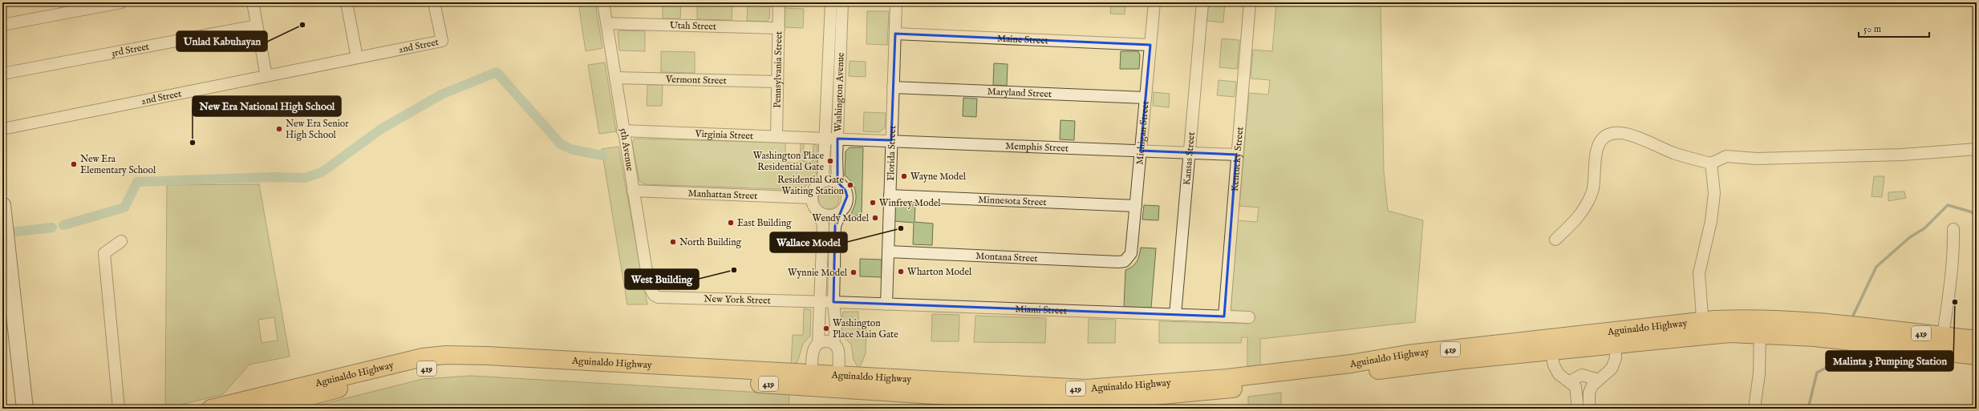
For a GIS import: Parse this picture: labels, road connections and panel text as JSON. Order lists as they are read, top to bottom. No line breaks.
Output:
{"streets":{"main road":["Aguinaldo Highway","419"],"street":["Utah Street","Maine Street","2nd Street","3rd Street","Pennsylvania Street","Vermont Street","Washington Avenue","Maryland Street","Michigan Street","Virginia Street","Memphis Street","5th Avenue","Florida Street","Kansas Street","Kentucky Street","Manhattan Street","Minnesota Street","Montana Street","New York Street","Miami Street"]},"crossings":[["Utah Street","Pennsylvania Street"],["Utah Street","5th Avenue"],["Maine Street","Michigan Street"],["Maine Street","Florida Street"],["Pennsylvania Street","Vermont Street"],["Pennsylvania Street","Virginia Street"],["Vermont Street","5th Avenue"],["Washington Avenue","Virginia Street"],["Washington Avenue","Memphis Street"],["Washington Avenue","Manhattan Street"],["Maryland Street","Michigan Street"],["Maryland Street","Florida Street"],["Michigan Street","Memphis Street"],["Michigan Street","Minnesota Street"],["Michigan Street","Montana Street"],["Virginia Street","Memphis Street"],["Virginia Street","5th Avenue"],["Memphis Street","Florida Street"],["Memphis Street","Kansas Street"],["Memphis Street","Kentucky Street"],["5th Avenue","Manhattan Street"],["5th Avenue","New York Street"],["Florida Street","Minnesota Street"],["Florida Street","Montana Street"],["Florida Street","Miami Street"],["Kansas Street","Miami Street"],["Kentucky Street","Miami Street"],["New York Street","Miami Street"]],"places":["Unlad Kabuhayan","New Era Senior High School","New Era National High School","Washington Place Residential Gate","New Era Elementary School","Wayne Model","Residential Gate Waiting Station","Winfrey Model","Wendy Model","East Building","Wallace Model","North Building","West Building","Wharton Model","Wynnie Model","Malinta 3 Pumping Station","Washington Place Main Gate"],"scale_bar":"50 m"}
